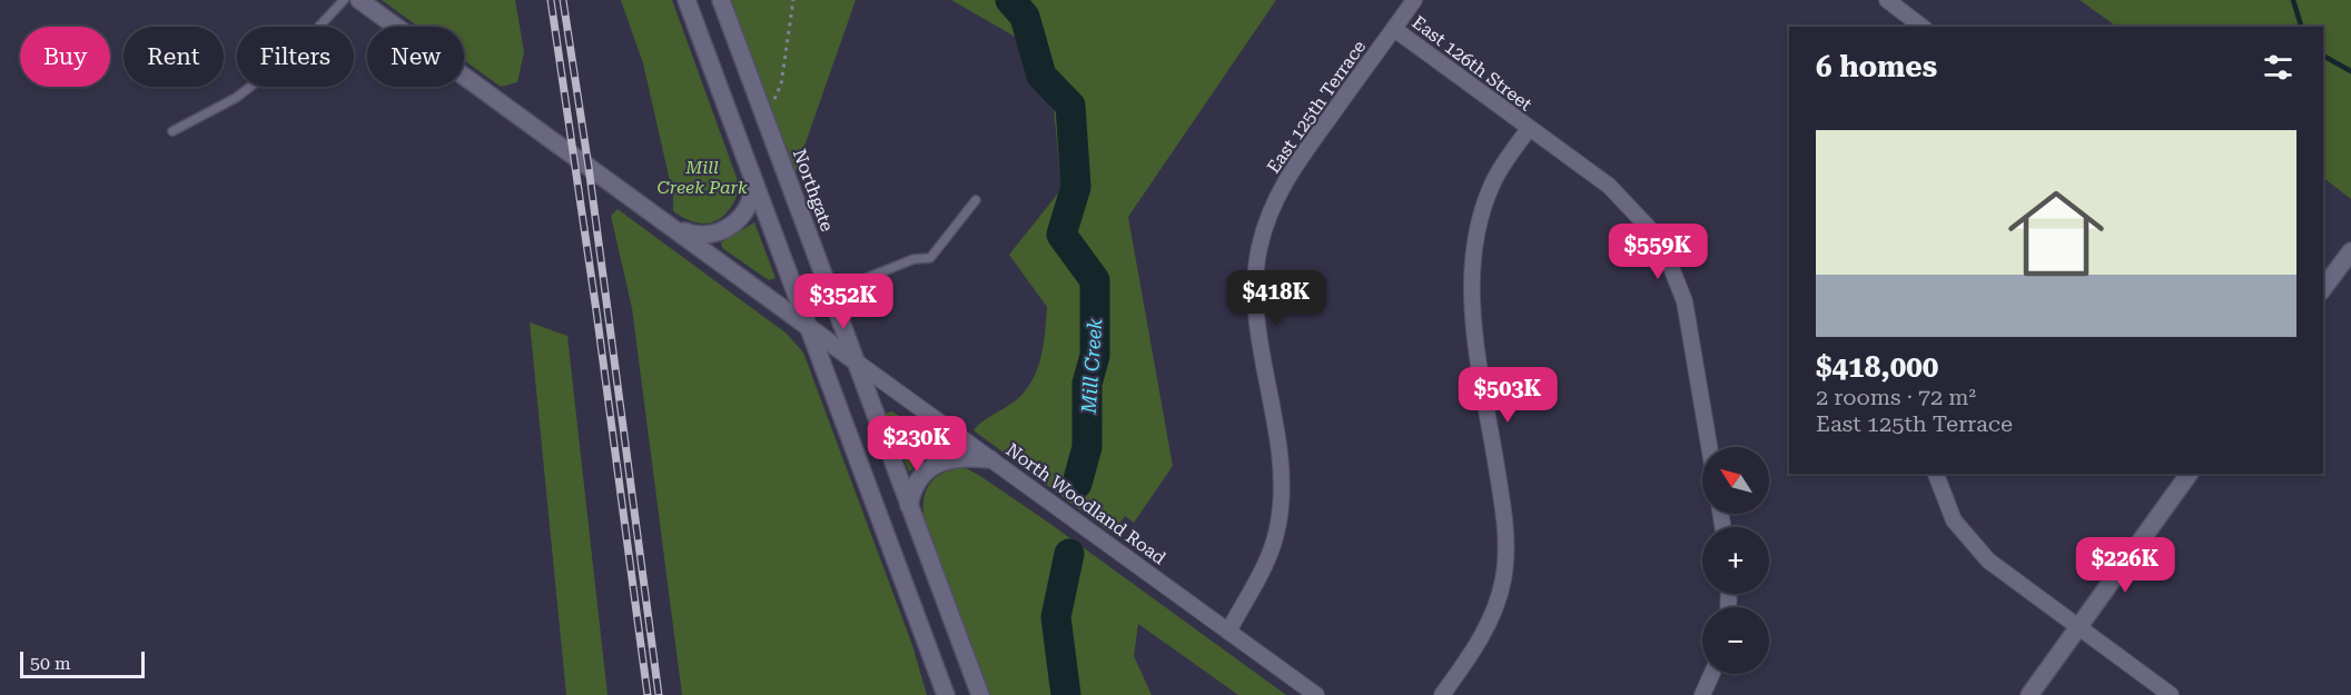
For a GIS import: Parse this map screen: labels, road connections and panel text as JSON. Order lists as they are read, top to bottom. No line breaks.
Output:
{"streets":{"main road":["Northgate","North Woodland Road"],"street":["East 126th Street","East 125th Terrace"]},"crossings":[["East 126th Street","East 125th Terrace"],["East 125th Terrace","North Woodland Road"],["Northgate","North Woodland Road"]],"water":["Mill Creek"],"parks":["Mill Creek Park"],"scale_bar":"50 m","north":"top left","page":{"chip":["Buy","Rent","Filters","New"],"heading":"6 homes","list":[{"name":"$418,000","note":"2 rooms · 72 m² · East 125th Terrace"}],"price":["$559K","$418K","$352K","$503K","$230K","$226K"],"map_buttons":["+","−"],"scale":"50 m"}}
